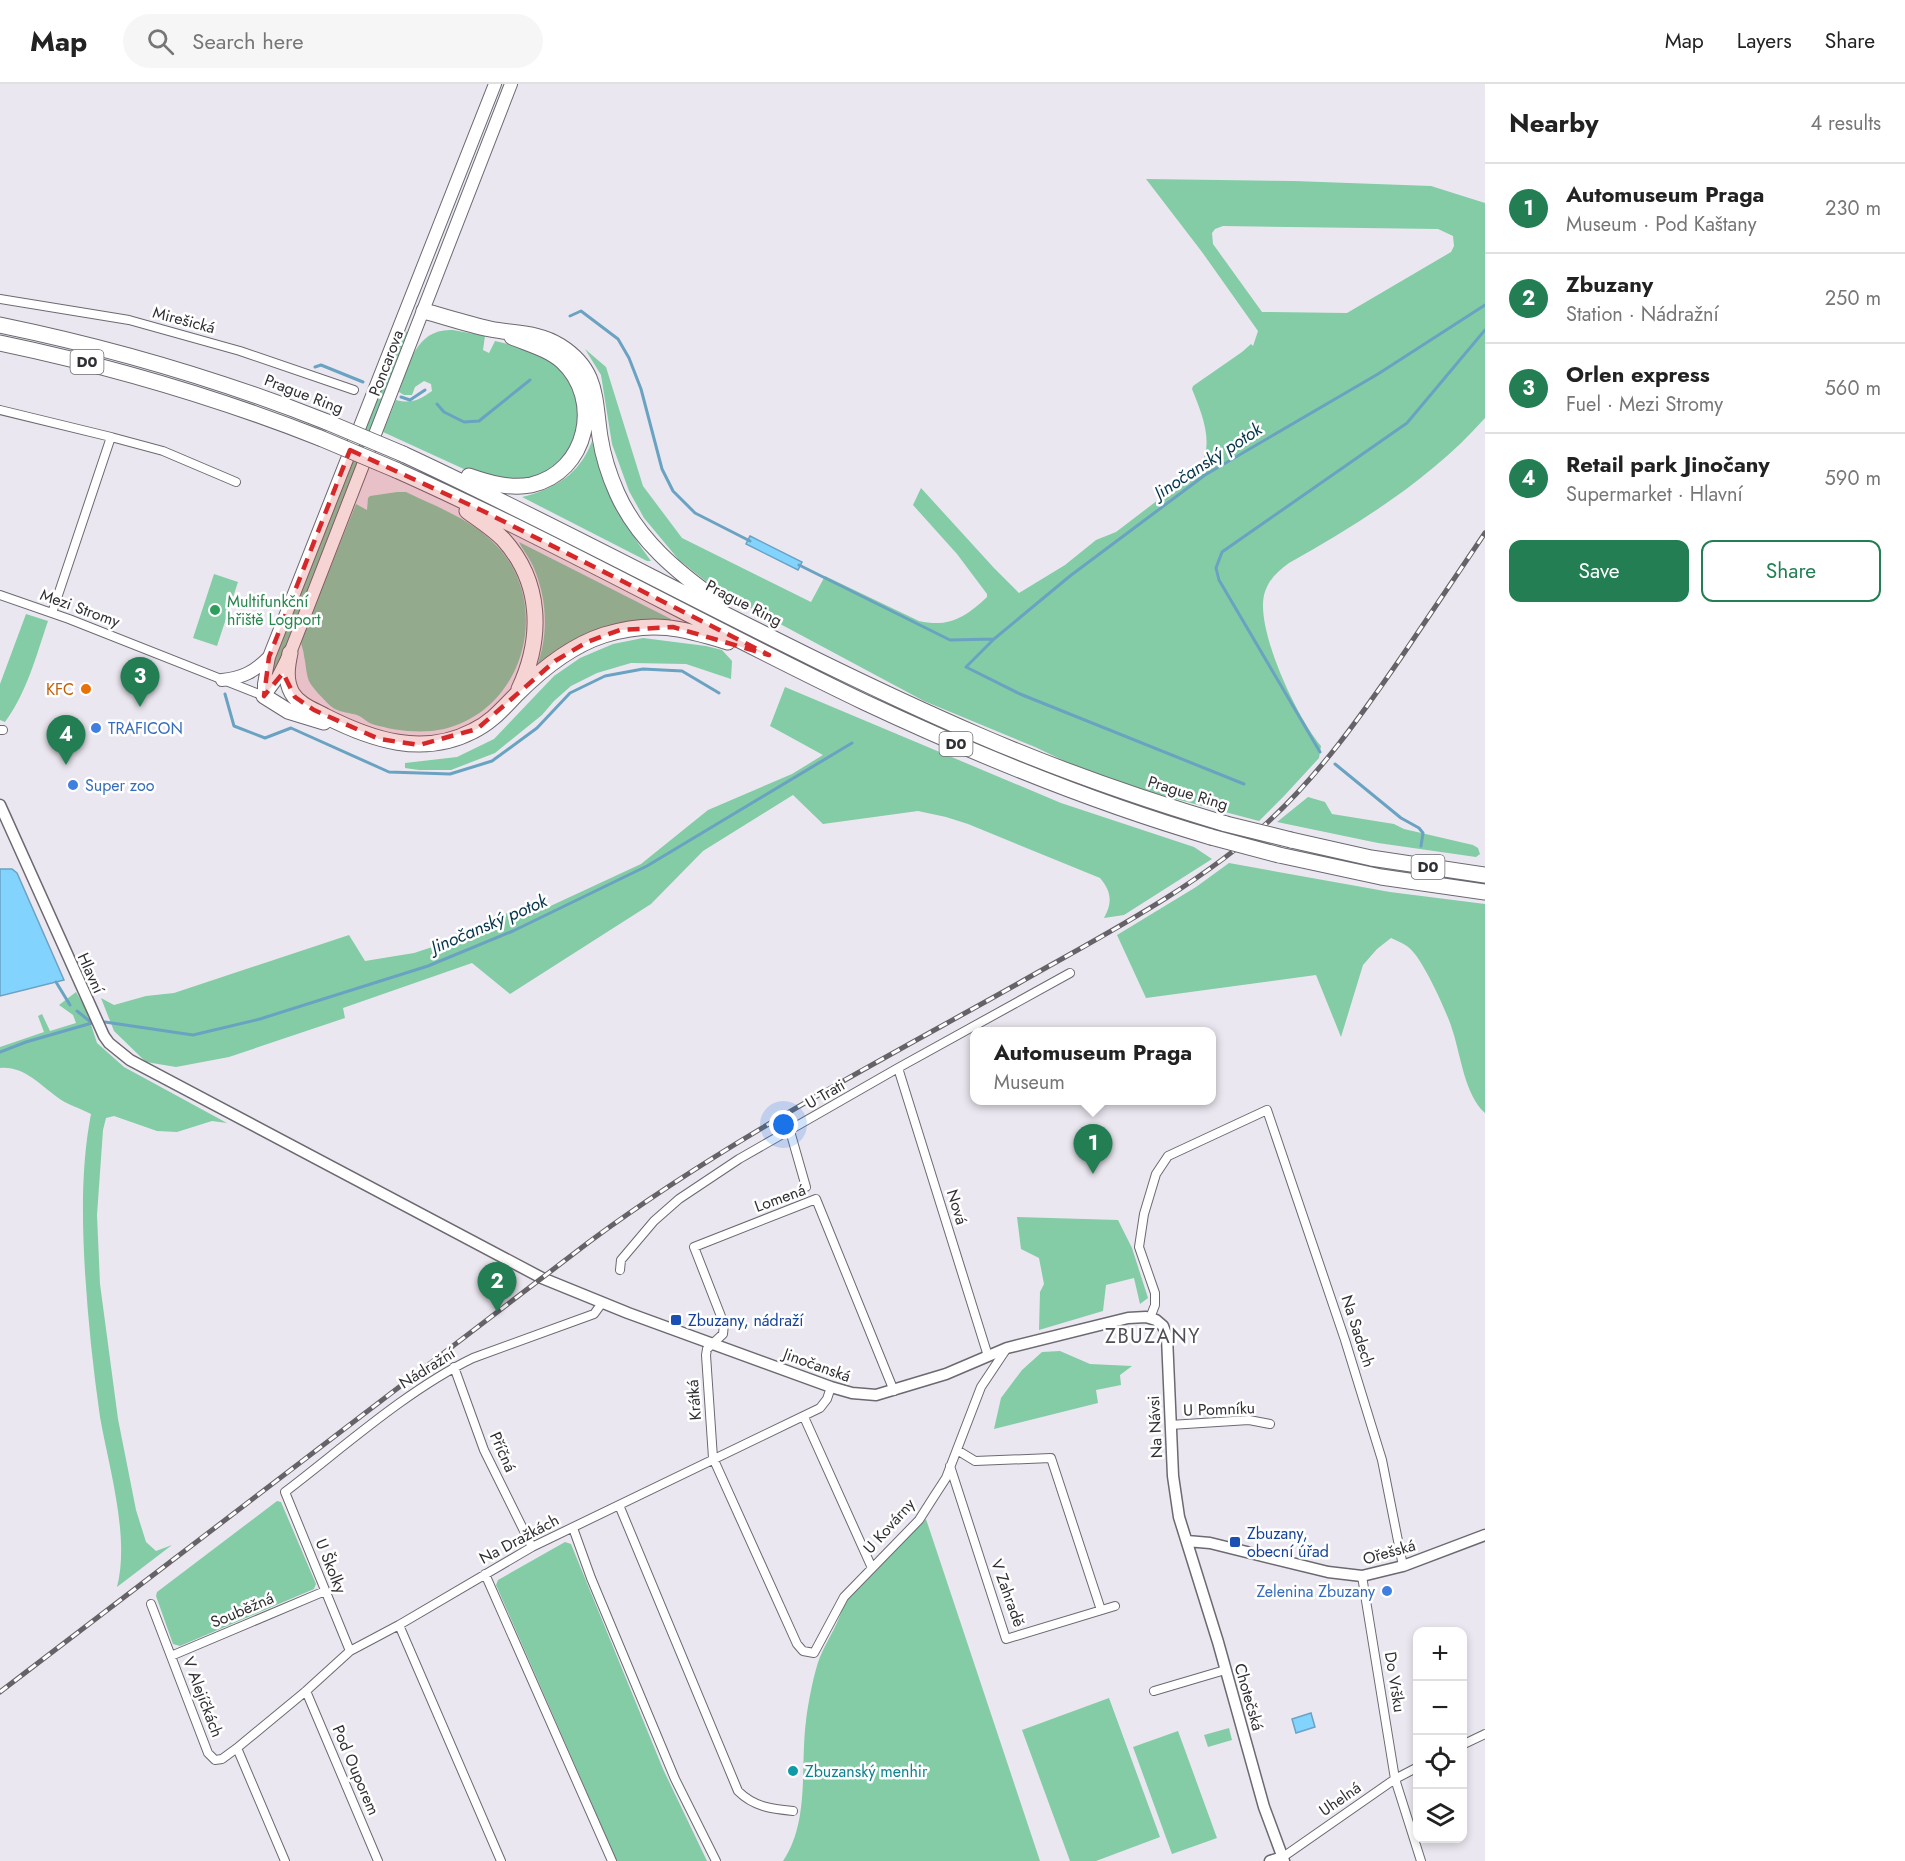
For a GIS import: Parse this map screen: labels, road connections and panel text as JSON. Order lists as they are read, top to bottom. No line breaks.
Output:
{"streets":{"highway":["D0","Prague Ring"],"main road":["Poncarova"],"street":["Mirešická","Mezi Stromy","Hlavní","U Trati","Lomená","Nová","Na Sadech","Jinočanská","Nádražní","Krátká","U Pomníku","Na Návsi","Příčná","U Kovárny","Na Dražkách","Ořešská","U Školky","V Zahradě","Souběžná","Do Vršku","V Alejíčkách","Chotečská","Pod Ouporem","Uhelná"]},"crossings":[["Poncarova","Mezi Stromy"],["Hlavní","Jinočanská"],["U Trati","Nová"],["Lomená","Jinočanská"],["Lomená","Krátká"],["Nová","Jinočanská"],["Na Sadech","Jinočanská"],["Na Sadech","Na Návsi"],["Na Sadech","Ořešská"],["Jinočanská","Nádražní"],["Jinočanská","Krátká"],["Jinočanská","Na Návsi"],["Jinočanská","U Kovárny"],["Jinočanská","Na Dražkách"],["Nádražní","Příčná"],["Nádražní","U Školky"],["Krátká","U Kovárny"],["Krátká","Na Dražkách"],["U Pomníku","Na Návsi"],["Na Návsi","Ořešská"],["Na Návsi","Chotečská"],["Příčná","Na Dražkách"],["U Kovárny","Na Dražkách"],["U Kovárny","V Zahradě"],["Na Dražkách","U Školky"],["Na Dražkách","V Alejíčkách"],["Na Dražkách","Pod Ouporem"],["Ořešská","Do Vršku"],["Ořešská","Chotečská"],["U Školky","Souběžná"],["Souběžná","V Alejíčkách"],["Do Vršku","Uhelná"],["Chotečská","Uhelná"]],"districts":["ZBUZANY"],"water":["Jinočanský potok"],"places":{"other":["Multifunkční hřiště Logport","KFC","TRAFICON","Super zoo","Zelenina Zbuzany","Zbuzanský menhir"],"transit":["Zbuzany, nádraží","Zbuzany, obecní úřad"]},"page":{"header":"Map","search":"Search here","nav":["Map","Layers","Share"],"heading":["Nearby","4 results"],"list":[{"mark":"1","name":"Automuseum Praga","note":"Museum · Pod Kaštany","value":"230 m"},{"mark":"2","name":"Zbuzany","note":"Station · Nádražní","value":"250 m"},{"mark":"3","name":"Orlen express","note":"Fuel · Mezi Stromy","value":"560 m"},{"mark":"4","name":"Retail park Jinočany","note":"Supermarket · Hlavní","value":"590 m"}],"buttons":["Save","Share"],"pins":["3","4","1","2"],"popup":["Automuseum Praga","Museum"],"map_buttons":["+","−"]}}
